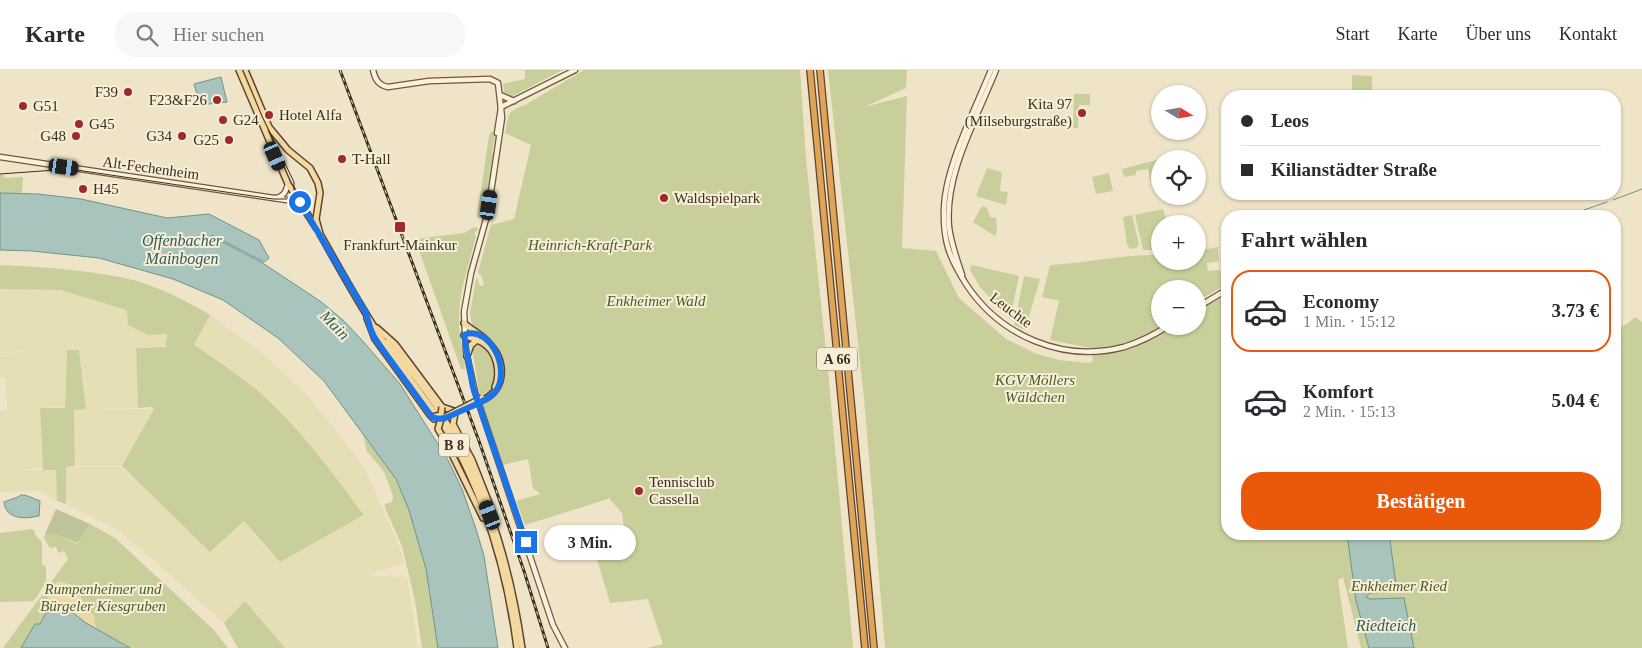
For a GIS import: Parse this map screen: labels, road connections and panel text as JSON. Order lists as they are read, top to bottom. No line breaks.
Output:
{"streets":{"highway":["A 66"],"main road":["B 8"],"street":["Alt-Fechenheim","Leuchte"]},"crossings":[["Alt-Fechenheim","B 8"]],"water":["Offenbacher Mainbogen","Main","Riedteich"],"parks":["Heinrich-Kraft-Park","Enkheimer Wald","KGV Möllers Wäldchen","Enkheimer Ried","Rumpenheimer und Bürgeler Kiesgruben"],"places":{"other":["F39","F23&F26","G51","Kita 97 (Milseburgstraße)","Hotel Alfa","G24","G45","G48","G34","G25","T-Hall","H45","Waldspielpark","Tennisclub Cassella"],"transit":["Frankfurt-Mainkur"]},"north":"right","page":{"header":"Karte","search":"Hier suchen","nav":["Start","Karte","Über uns","Kontakt"],"map_buttons":["+","−"],"banner":["Leos","Kilianstädter Straße"],"heading":"Fahrt wählen","list":[{"name":"Economy","note":"1 Min. · 15:12","value":"3.73 €"},{"name":"Komfort","note":"2 Min. · 15:13","value":"5.04 €"}],"buttons":"Bestätigen","bubble":"3 Min."}}
